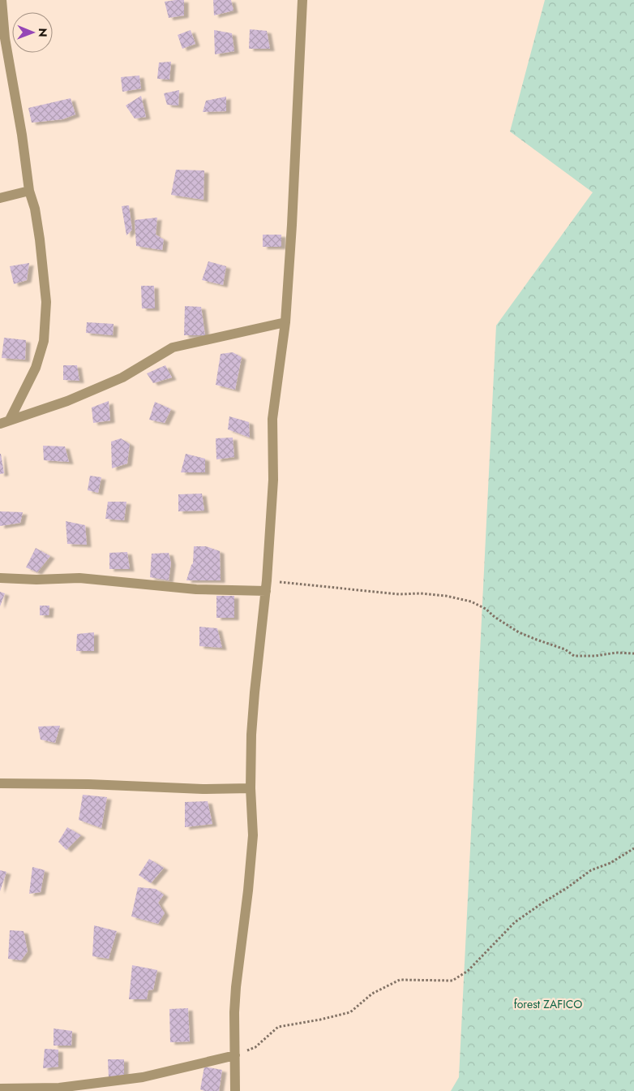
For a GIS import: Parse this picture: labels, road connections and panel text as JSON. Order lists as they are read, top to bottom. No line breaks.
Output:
{"parks":["forest ZAFICO"],"north":"right"}
